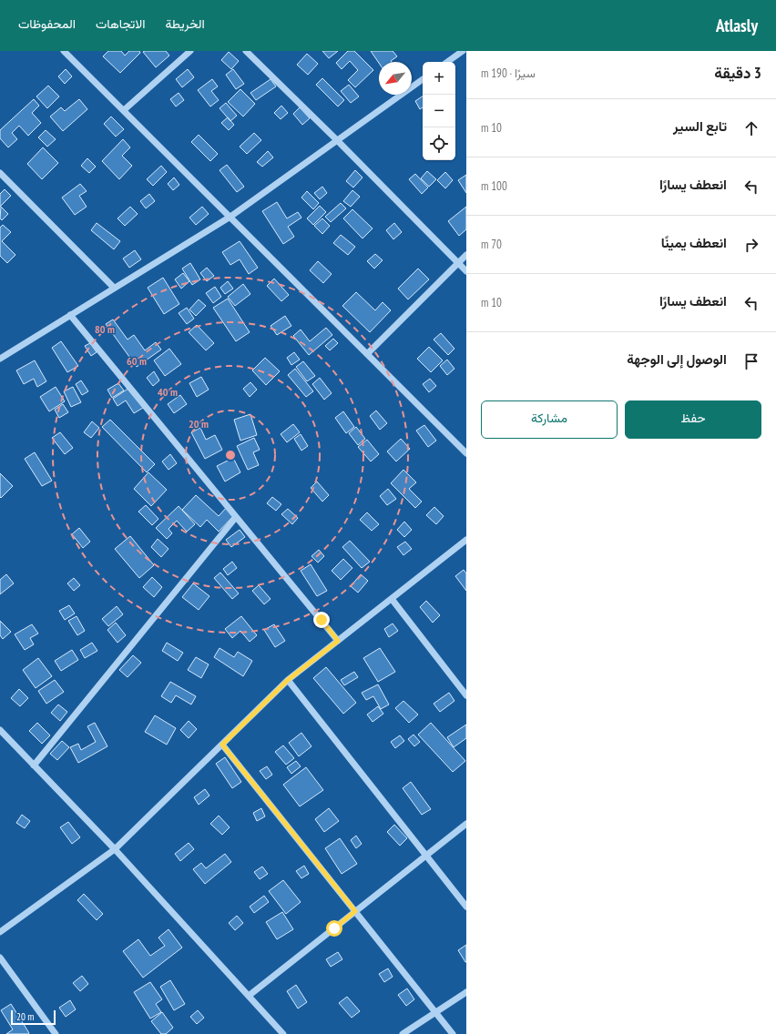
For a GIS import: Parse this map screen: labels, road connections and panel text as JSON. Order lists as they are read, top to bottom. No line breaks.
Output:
{"scale_bar":"20 m","north":"bottom left","page":{"header":"Atlasly","nav":["الخريطة","الاتجاهات","المحفوظات"],"heading":["3 دقيقة","سيرًا · 190 m"],"map_buttons":["+","−"],"list":[["تابع السير","10 m"],["انعطف يسارًا","100 m"],["انعطف يمينًا","70 m"],["انعطف يسارًا","10 m"],"الوصول إلى الوجهة"],"buttons":["حفظ","مشاركة"],"scale":"20 m"},"rings":["80 m","60 m","40 m","20 m"]}
